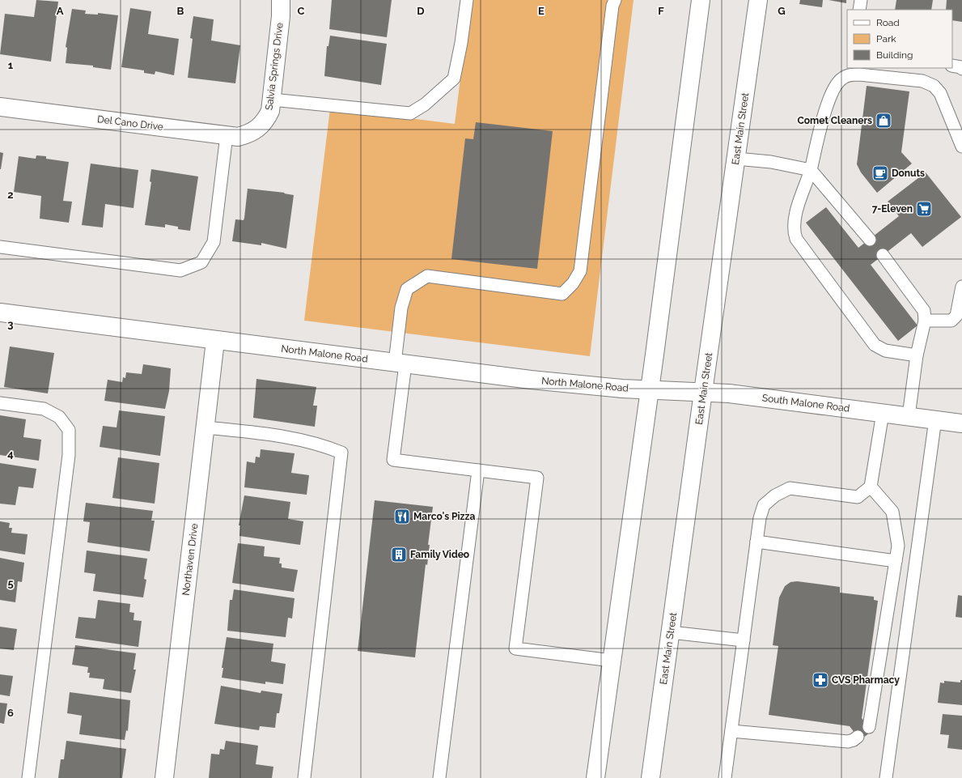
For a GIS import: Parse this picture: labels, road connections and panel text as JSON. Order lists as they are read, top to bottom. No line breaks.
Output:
{"streets":{"street":["Salvia Springs Drive","Del Cano Drive","East Main Street","North Malone Road","South Malone Road","Northaven Drive"]},"crossings":[["Salvia Springs Drive","Del Cano Drive"],["East Main Street","South Malone Road"],["North Malone Road","South Malone Road"],["North Malone Road","Northaven Drive"]],"places":{"shop":["Comet Cleaners"],"cafe":["Donuts"],"supermarket":["7-Eleven"],"restaurant":["Marco's Pizza"],"building":["Family Video"],"pharmacy":["CVS Pharmacy"]},"legend":["Road","Park","Building"],"grid":{"columns":["A","B","C","D","E","F","G"],"rows":["1","2","3","4","5","6"]}}
